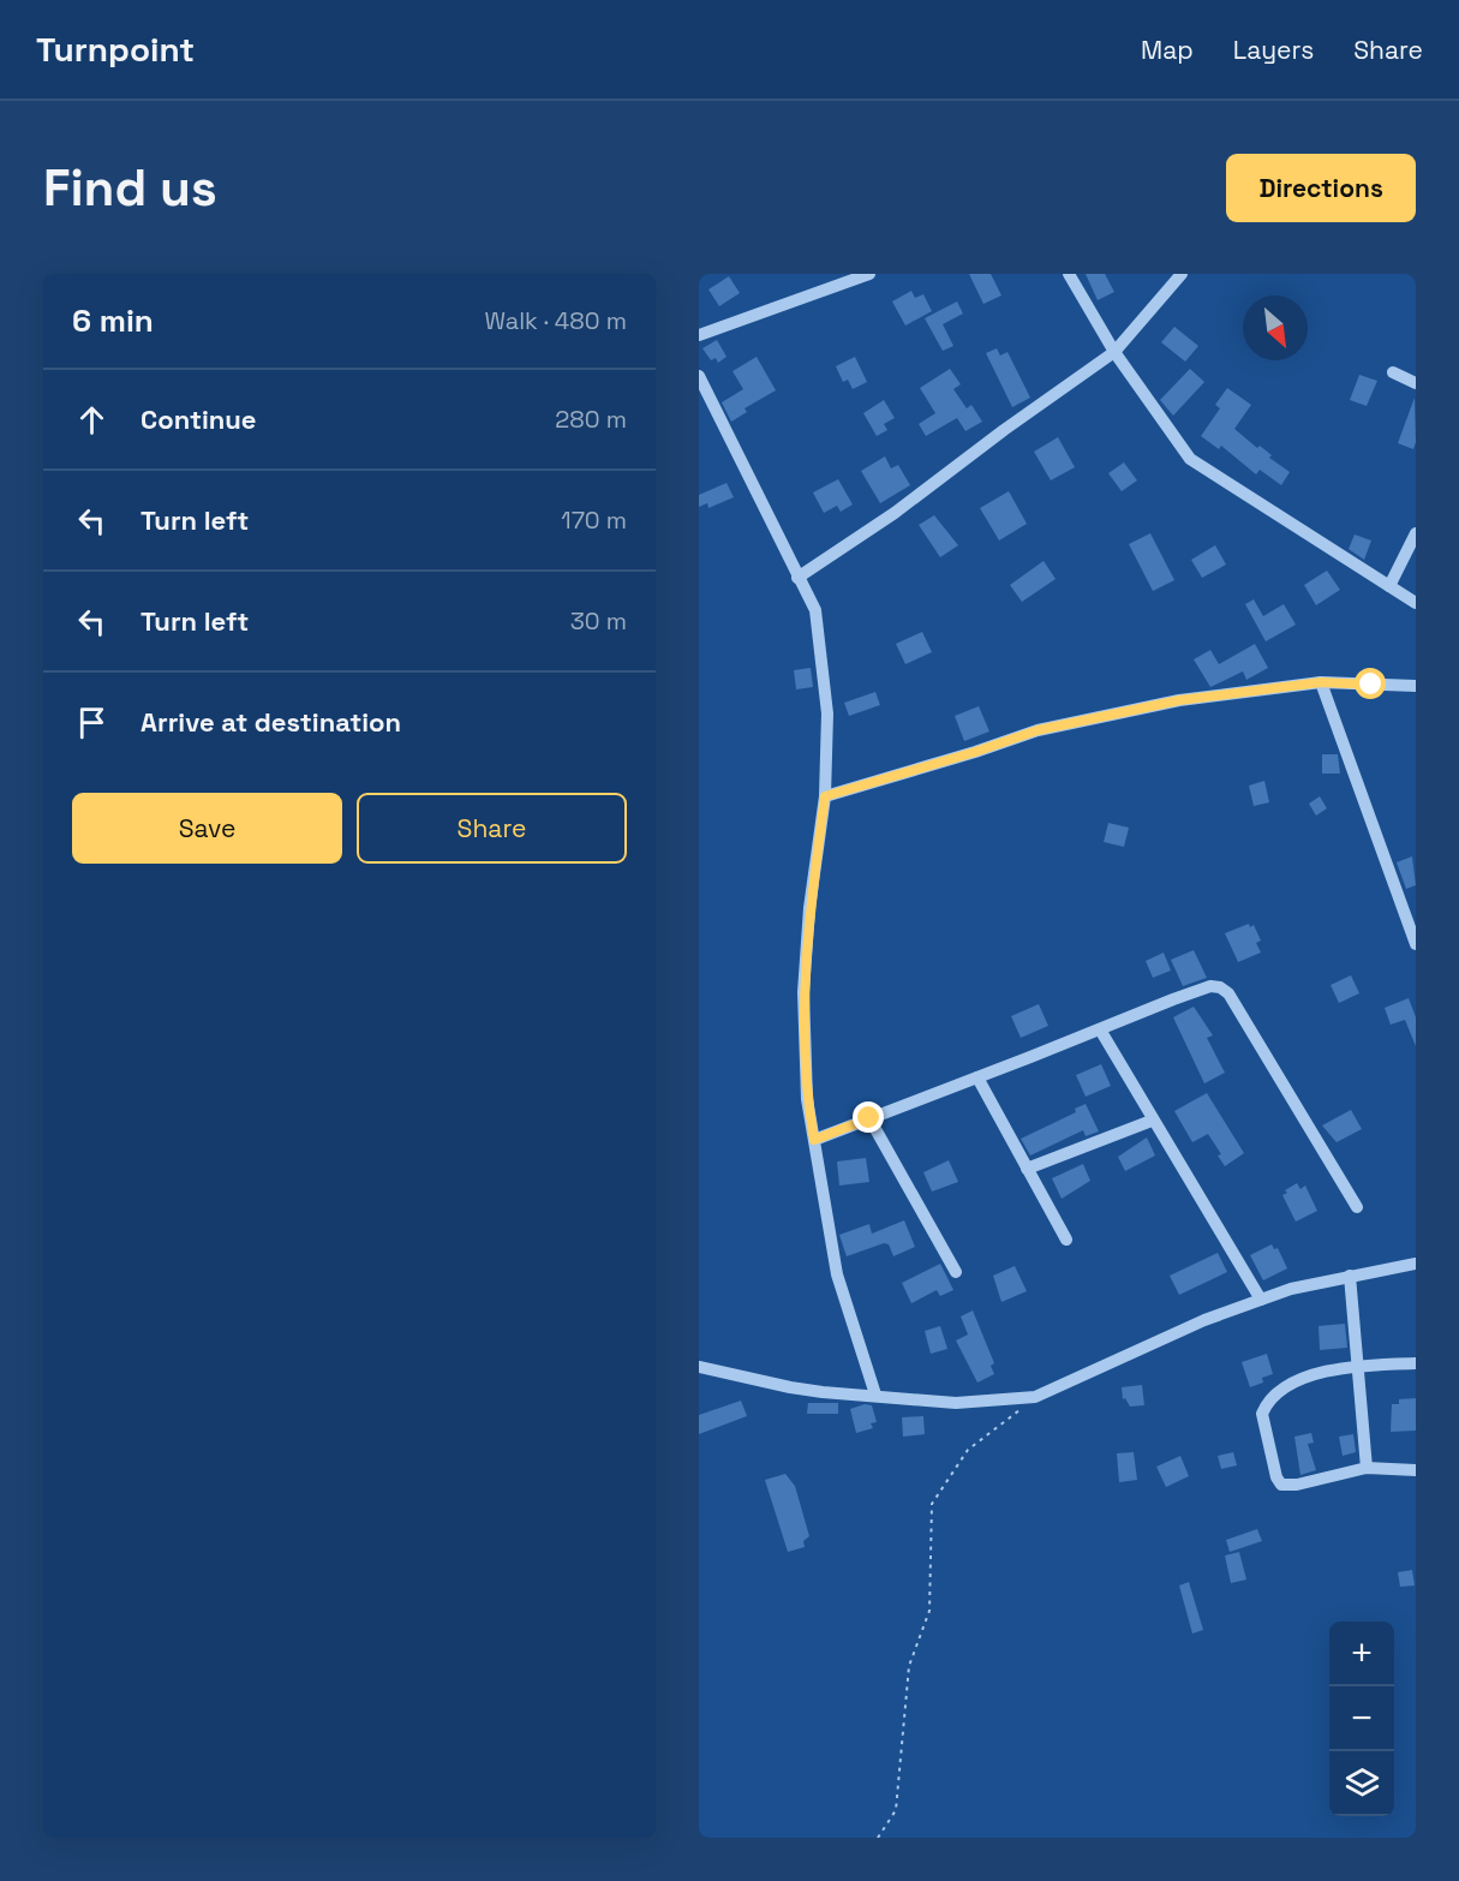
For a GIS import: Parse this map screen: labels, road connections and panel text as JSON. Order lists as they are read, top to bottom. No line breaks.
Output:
{"north":"bottom right","page":{"header":"Turnpoint","nav":["Map","Layers","Share"],"buttons":["Directions",["Save","Share"]],"title":"Find us","heading":["6 min","Walk · 480 m"],"list":[["Continue","280 m"],["Turn left","170 m"],["Turn left","30 m"],"Arrive at destination"],"map_buttons":["+","−"]}}
